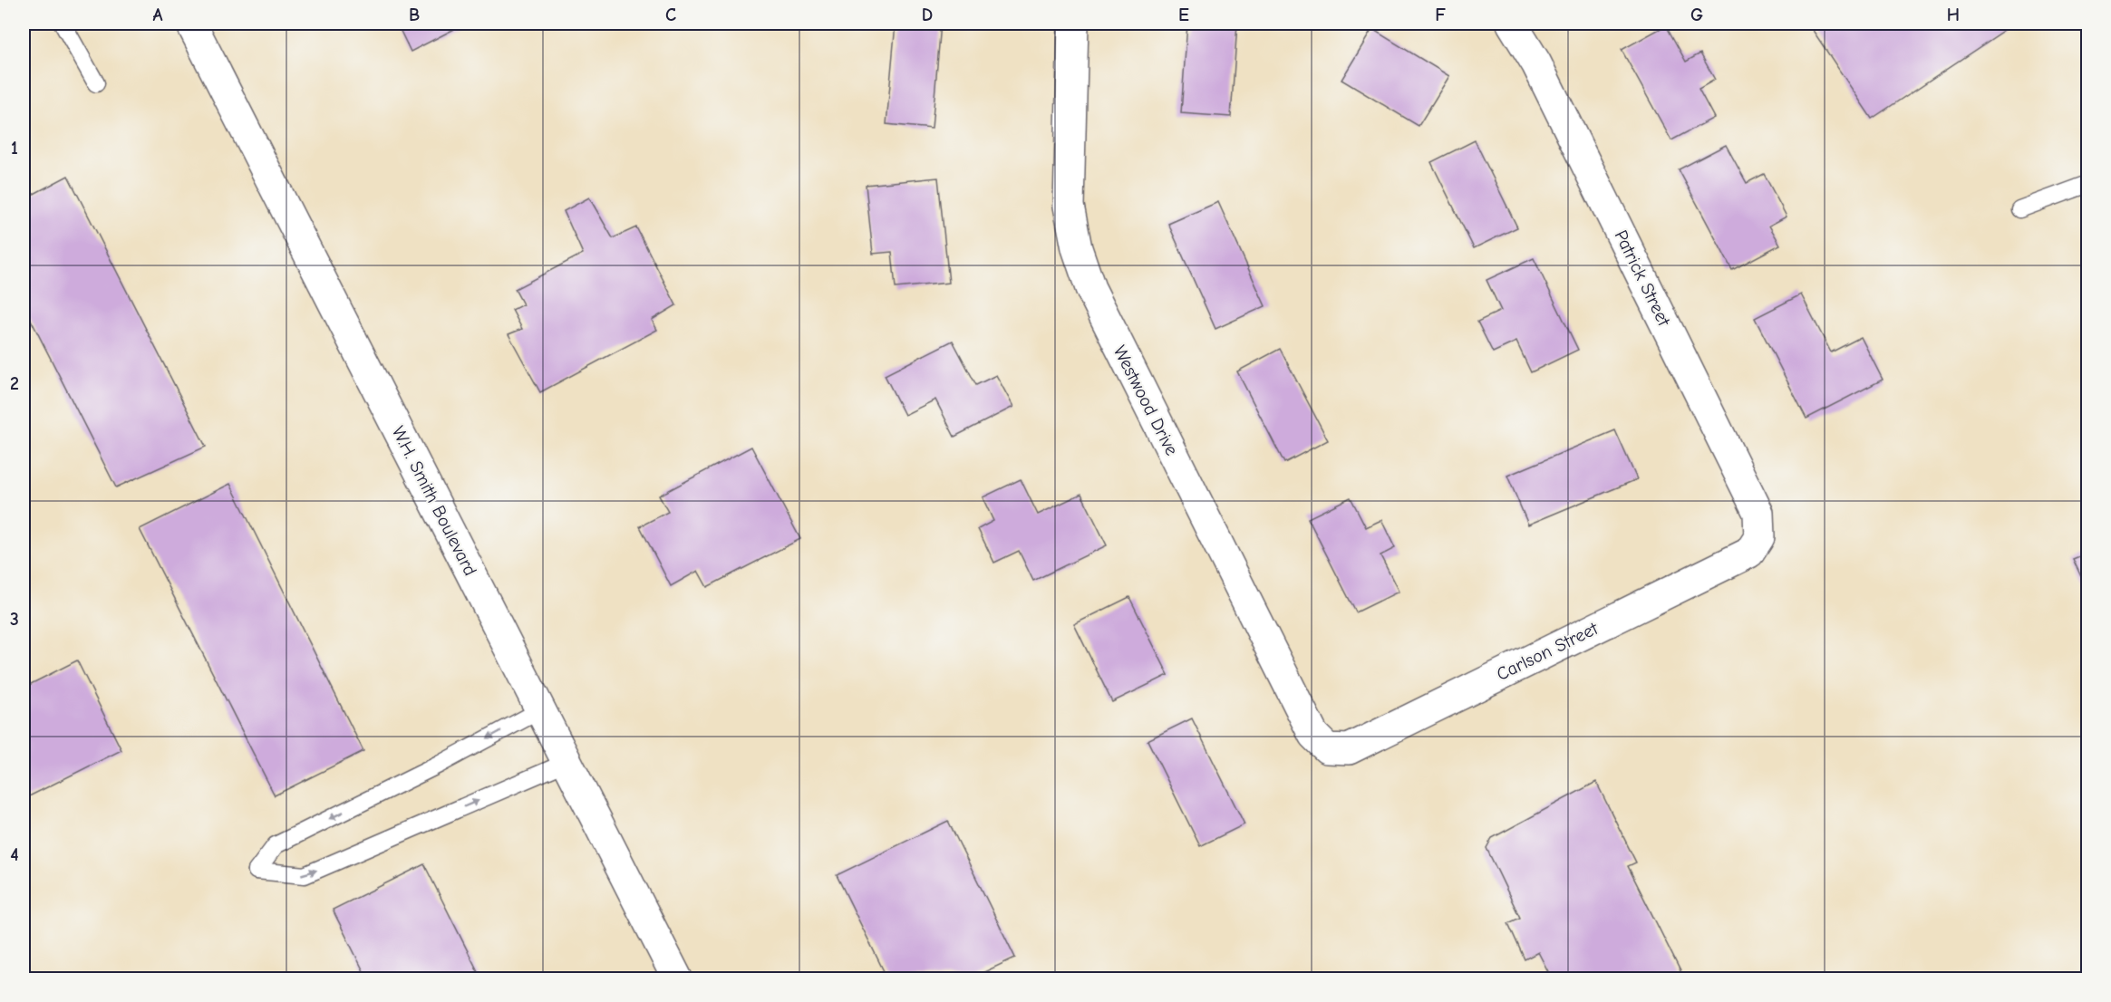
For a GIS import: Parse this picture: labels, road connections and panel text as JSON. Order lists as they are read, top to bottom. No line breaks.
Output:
{"streets":{"street":["Patrick Street","Westwood Drive","W.H. Smith Boulevard","Carlson Street"]},"crossings":[["Patrick Street","Carlson Street"],["Westwood Drive","Carlson Street"]],"grid":{"columns":["A","B","C","D","E","F","G","H"],"rows":["1","2","3","4"]}}
